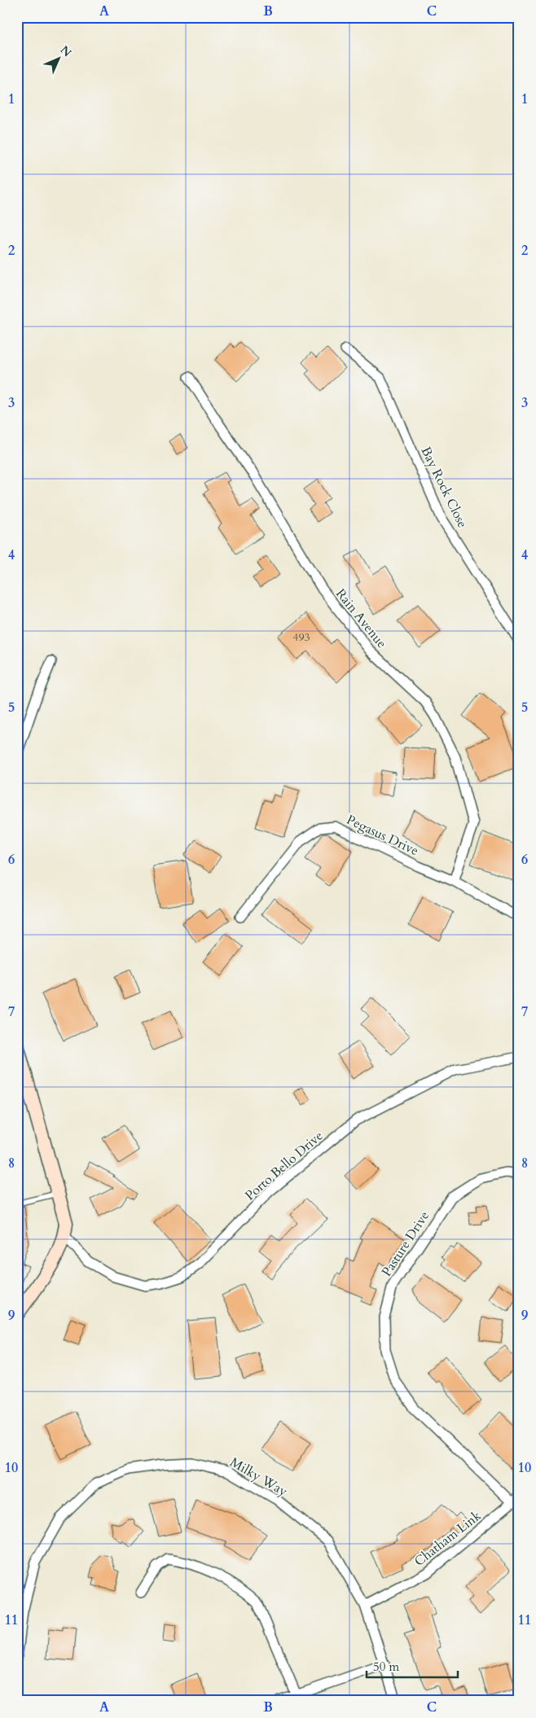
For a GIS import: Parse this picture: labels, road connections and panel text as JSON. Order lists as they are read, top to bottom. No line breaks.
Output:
{"streets":{"street":["Bay Rock Close","Rain Avenue","Pegasus Drive","Porto Bello Drive","Pasture Drive","Milky Way","Chatham Link"]},"crossings":[["Rain Avenue","Pegasus Drive"],["Pasture Drive","Chatham Link"],["Milky Way","Chatham Link"]],"house_numbers":["493"],"scale_bar":"50 m","north":"top right","grid":{"columns":["A","B","C"],"rows":["1","2","3","4","5","6","7","8","9","10","11"]}}
